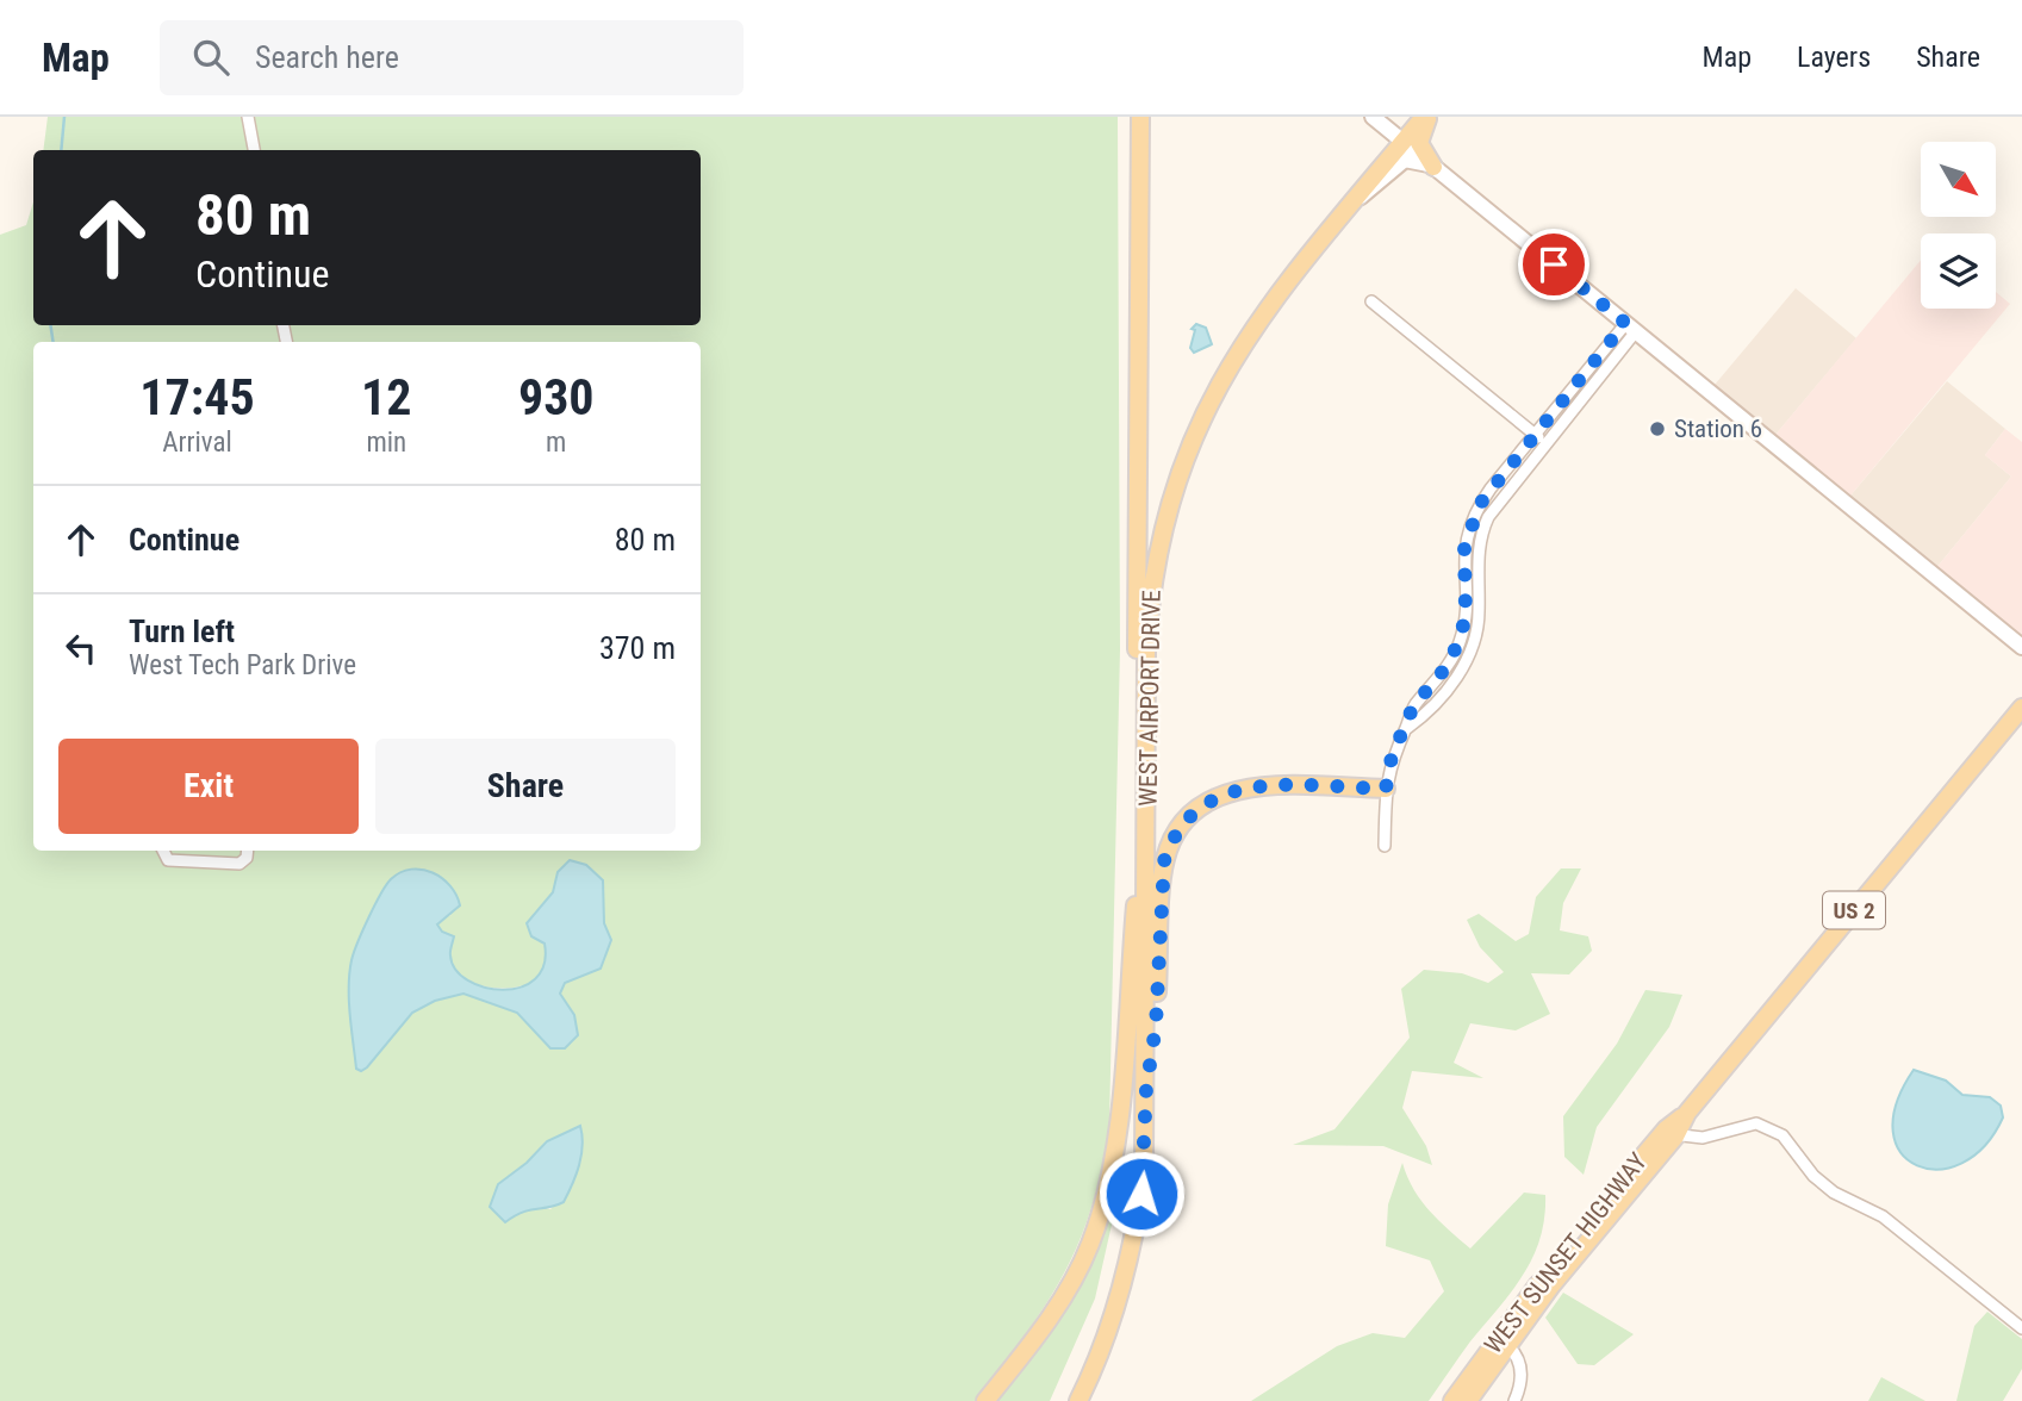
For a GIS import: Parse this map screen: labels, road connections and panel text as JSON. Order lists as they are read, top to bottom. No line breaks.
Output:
{"streets":{"main road":["WEST AIRPORT DRIVE","US 2","WEST SUNSET HIGHWAY"]},"places":["Station 6"],"north":"bottom right","page":{"header":"Map","search":"Search here","nav":["Map","Layers","Share"],"turn":["80 m","Continue"],"eta":["17:45","Arrival","12","min","930","m"],"list":[{"name":"Continue","value":"80 m"},{"name":"Turn left","note":"West Tech Park Drive","value":"370 m"}],"buttons":["Exit","Share"]}}
